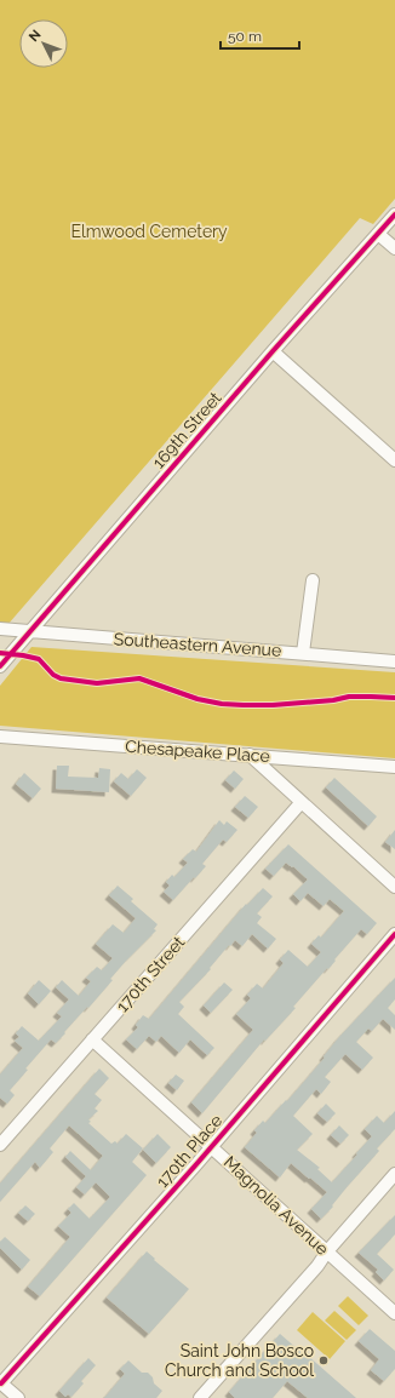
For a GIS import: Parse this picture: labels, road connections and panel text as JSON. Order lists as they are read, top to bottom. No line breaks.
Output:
{"streets":{"street":["169th Street","Southeastern Avenue","Chesapeake Place","170th Street","170th Place","Magnolia Avenue"]},"crossings":[["169th Street","Southeastern Avenue"],["170th Street","Magnolia Avenue"],["170th Place","Magnolia Avenue"]],"parks":["Elmwood Cemetery"],"places":["Saint John Bosco Church and School"],"scale_bar":"50 m","north":"top left"}
